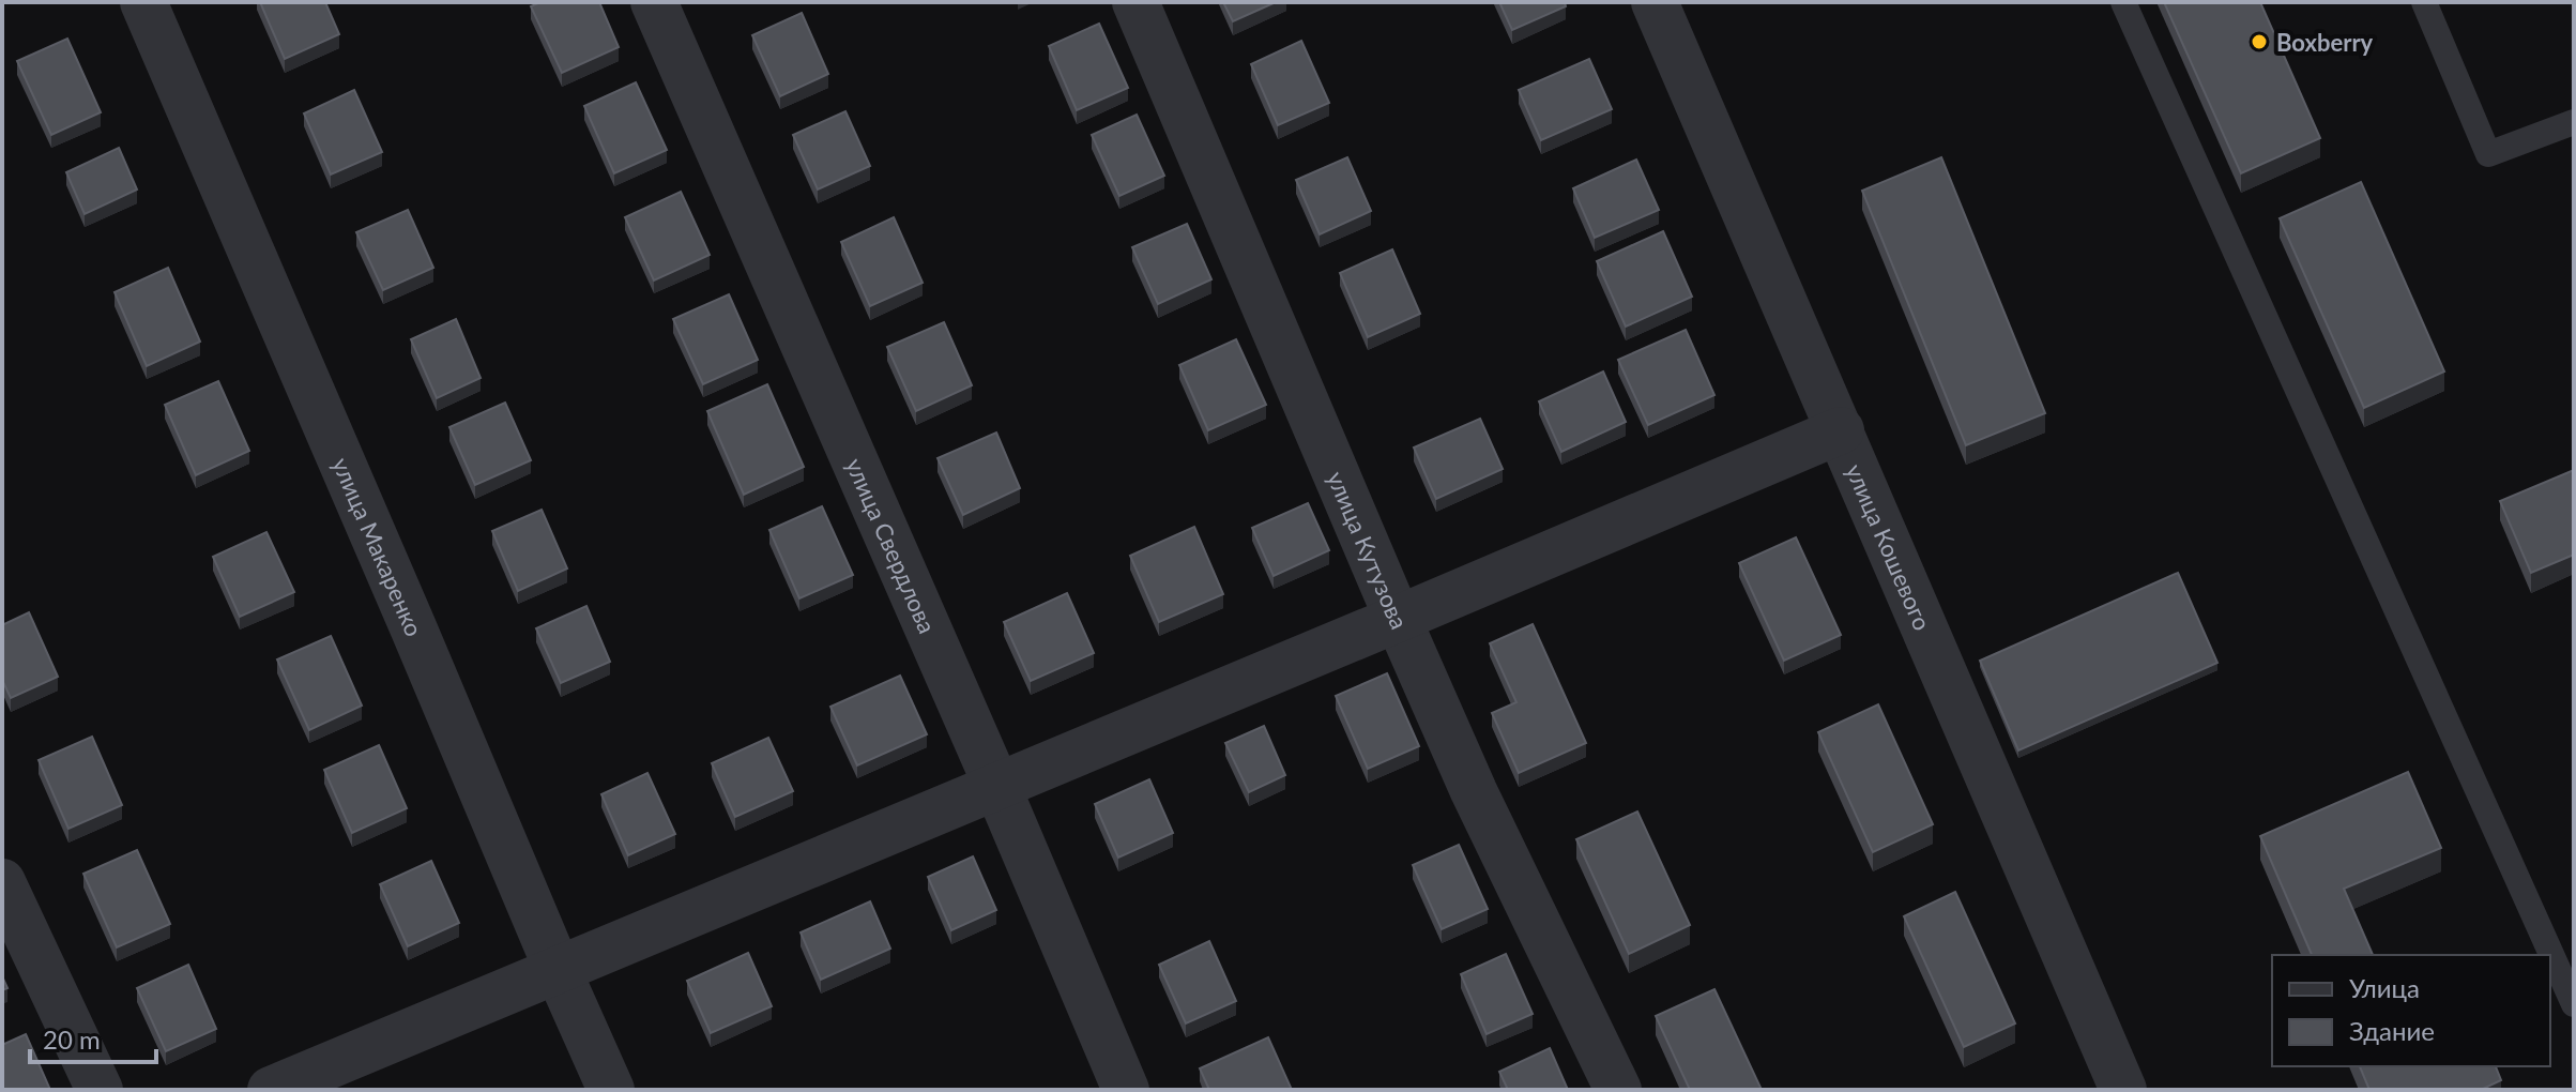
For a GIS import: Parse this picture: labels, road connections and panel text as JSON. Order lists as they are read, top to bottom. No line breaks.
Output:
{"streets":{"street":["улица Свердлова","улица Макаренко","улица Кошевого","улица Кутузова"]},"places":["Boxberry"],"legend":["Улица","Здание"],"scale_bar":"20 m"}
